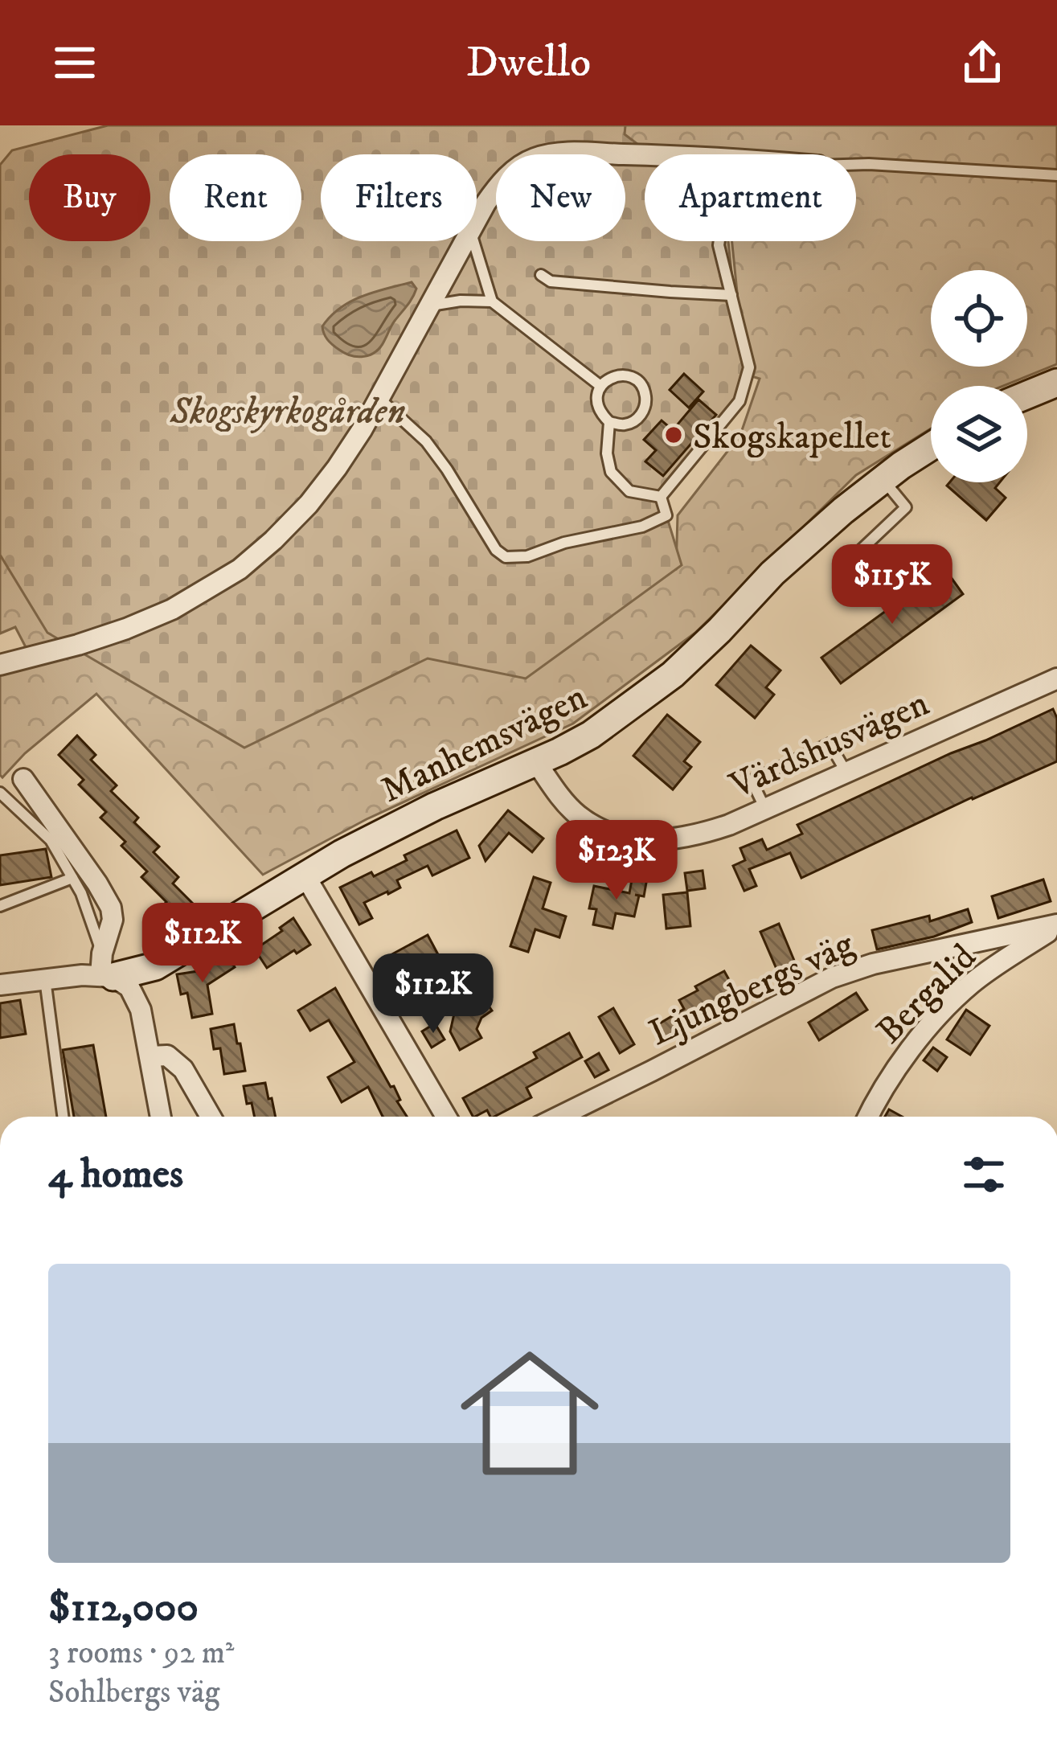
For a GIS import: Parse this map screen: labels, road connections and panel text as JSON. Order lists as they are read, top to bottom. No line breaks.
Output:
{"streets":{"street":["Manhemsvägen","Värdshusvägen","Ljungbergs väg","Bergalid"]},"crossings":[["Manhemsvägen","Värdshusvägen"],["Ljungbergs väg","Bergalid"]],"parks":["Skogskyrkogården"],"places":["Skogskapellet"],"page":{"header":"Dwello","chip":["Buy","Rent","Filters","New","Apartment"],"price":["$115K","$123K","$112K","$112K"],"heading":"4 homes","list":[{"name":"$112,000","note":"3 rooms · 92 m² · Sohlbergs väg"}]}}
